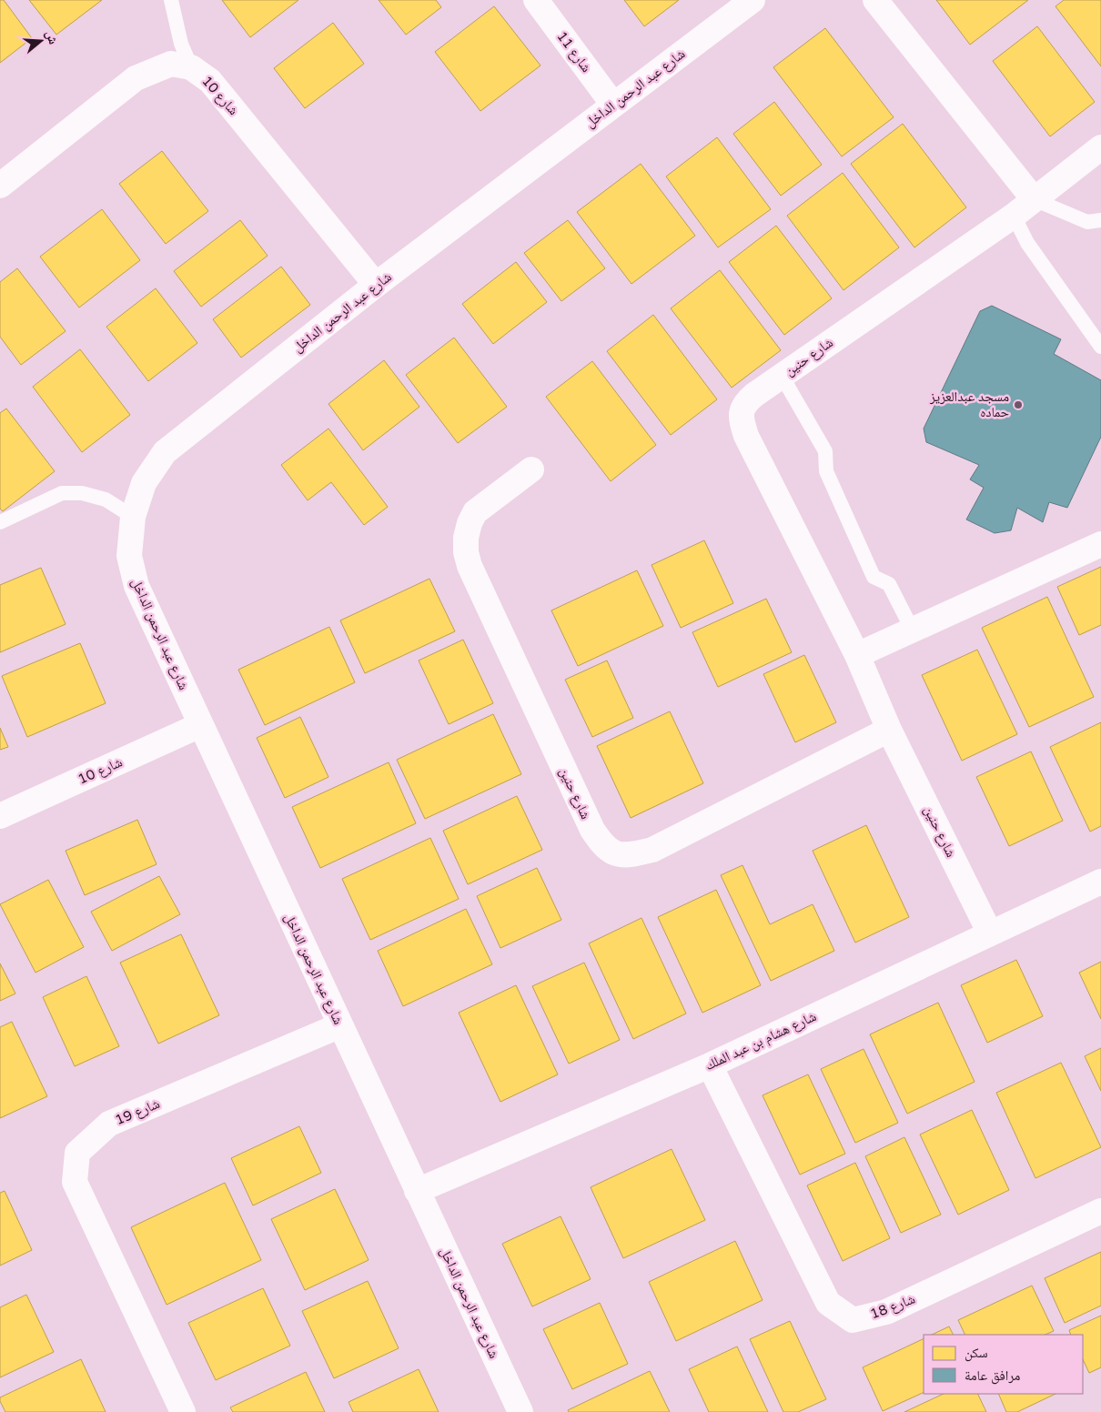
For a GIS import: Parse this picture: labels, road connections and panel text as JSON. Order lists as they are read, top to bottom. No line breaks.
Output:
{"streets":{"street":["شارع 11","شارع عبد الرحمن الداخل","شارع 10","شارع حنين","شارع هشام بن عبد الملك","شارع 19","شارع 18"]},"crossings":[["شارع 11","شارع عبد الرحمن الداخل"],["شارع عبد الرحمن الداخل","شارع 10"],["شارع عبد الرحمن الداخل","شارع هشام بن عبد الملك"],["شارع عبد الرحمن الداخل","شارع 19"],["شارع حنين","شارع هشام بن عبد الملك"],["شارع هشام بن عبد الملك","شارع 18"]],"places":["مسجد عبدالعزيز حماده"],"legend":["سكن","مرافق عامة"],"north":"right"}
